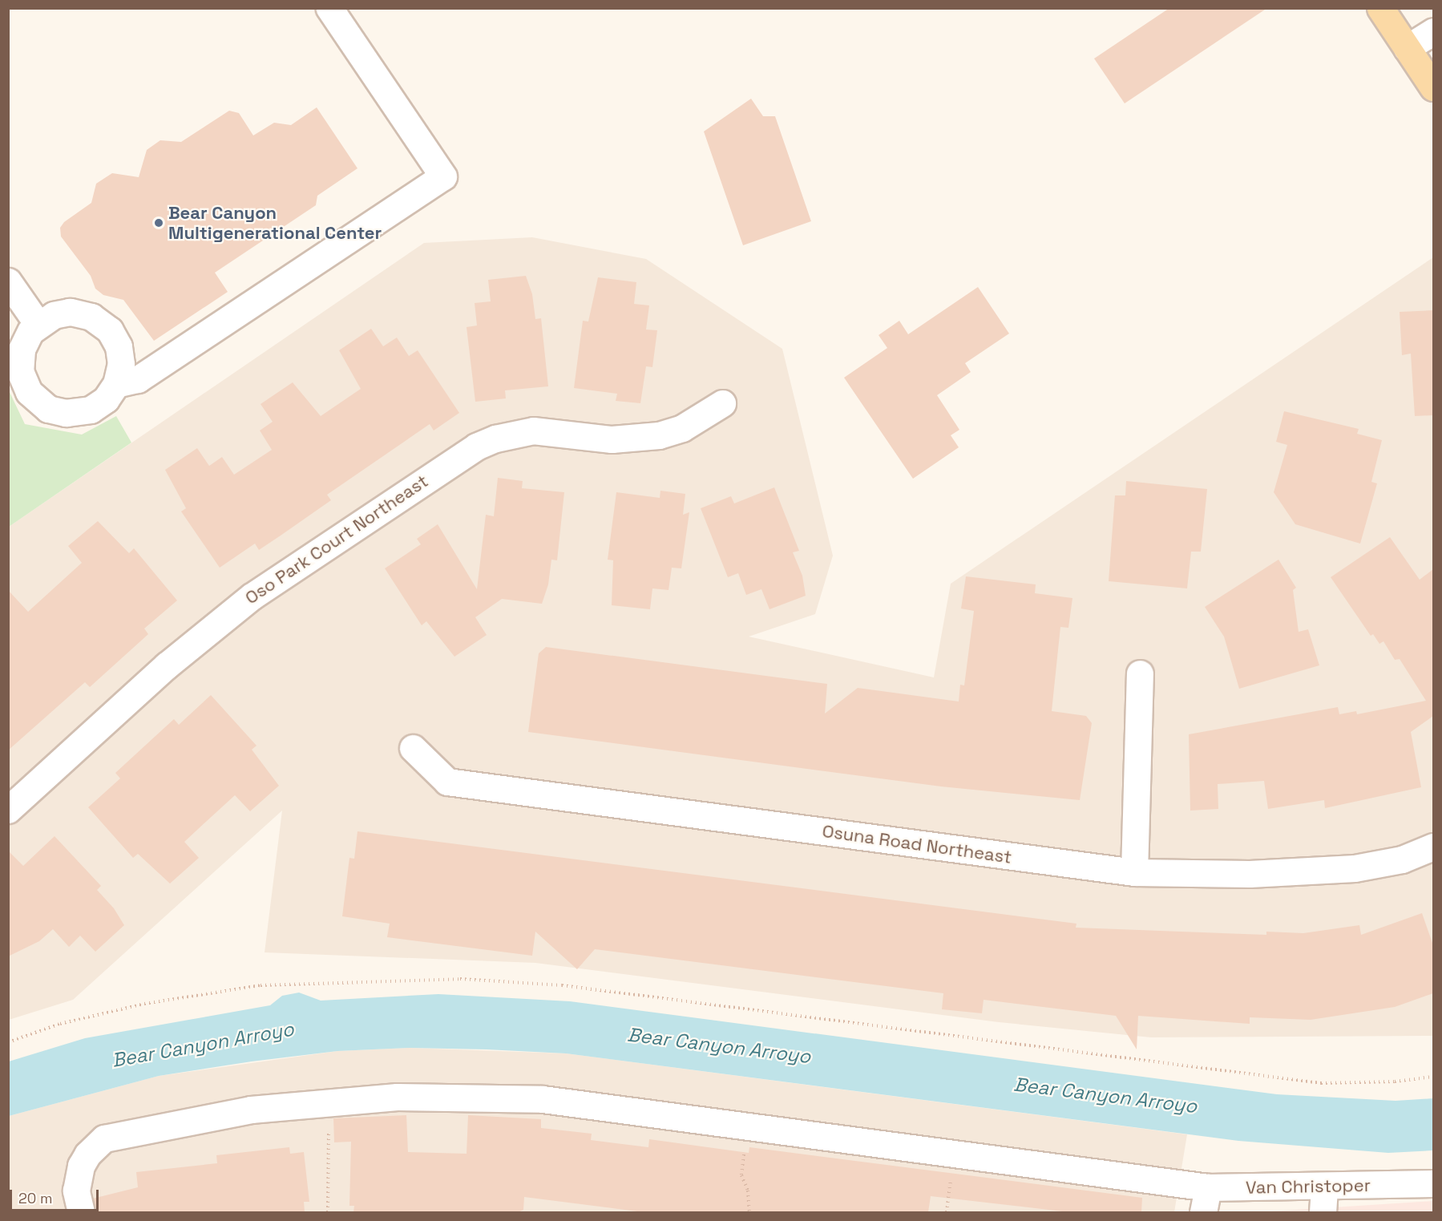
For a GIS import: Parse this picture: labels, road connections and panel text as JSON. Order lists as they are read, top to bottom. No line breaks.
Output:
{"streets":{"street":["Oso Park Court Northeast","Osuna Road Northeast","Van Christoper"]},"water":["Bear Canyon Arroyo"],"places":["Bear Canyon Multigenerational Center"],"scale_bar":"20 m"}
